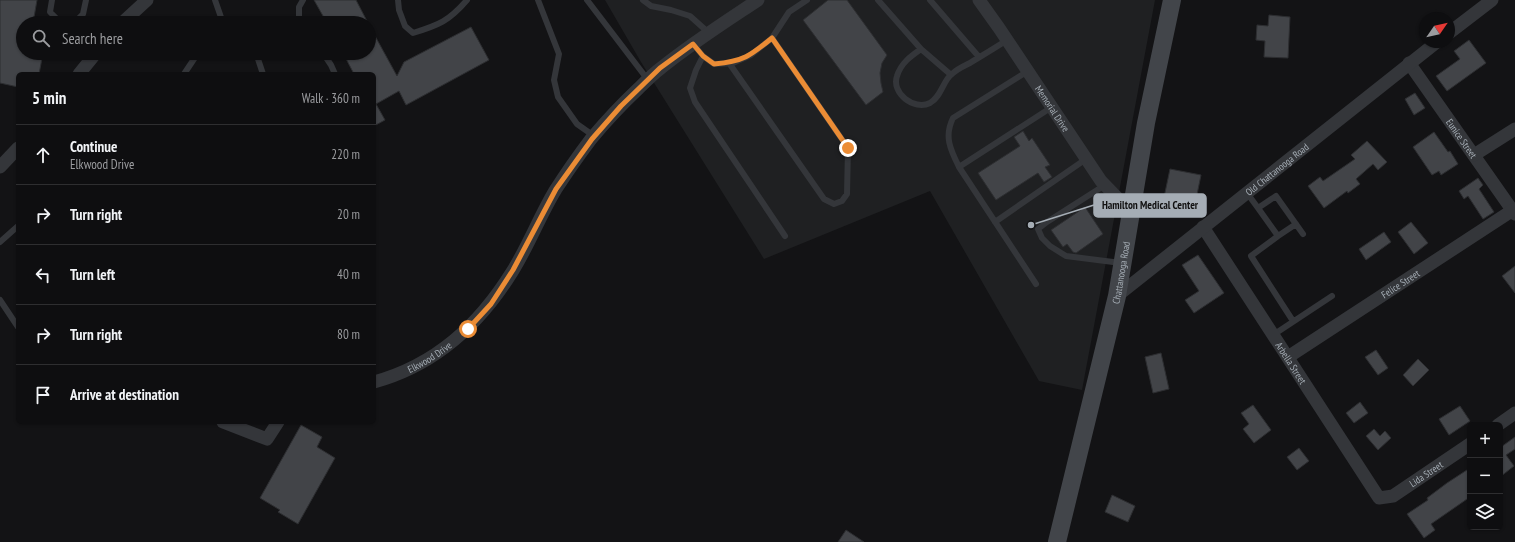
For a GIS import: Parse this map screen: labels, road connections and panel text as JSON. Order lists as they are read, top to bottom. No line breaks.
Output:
{"streets":{"main road":["Chattanooga Road"],"street":["Memorial Drive","Eunice Street","Old Chattanooga Road","Felice Street","Elkwood Drive","Arbella Street","Lida Street"]},"crossings":[["Memorial Drive","Chattanooga Road"],["Eunice Street","Old Chattanooga Road"],["Eunice Street","Felice Street"],["Old Chattanooga Road","Chattanooga Road"],["Old Chattanooga Road","Arbella Street"],["Felice Street","Arbella Street"],["Arbella Street","Lida Street"]],"places":["Hamilton Medical Center"],"north":"top right","page":{"search":"Search here","heading":["5 min","Walk · 360 m"],"list":[["Continue","Elkwood Drive","220 m"],["Turn right","20 m"],["Turn left","40 m"],["Turn right","80 m"],"Arrive at destination"],"map_buttons":["+","−"]}}
